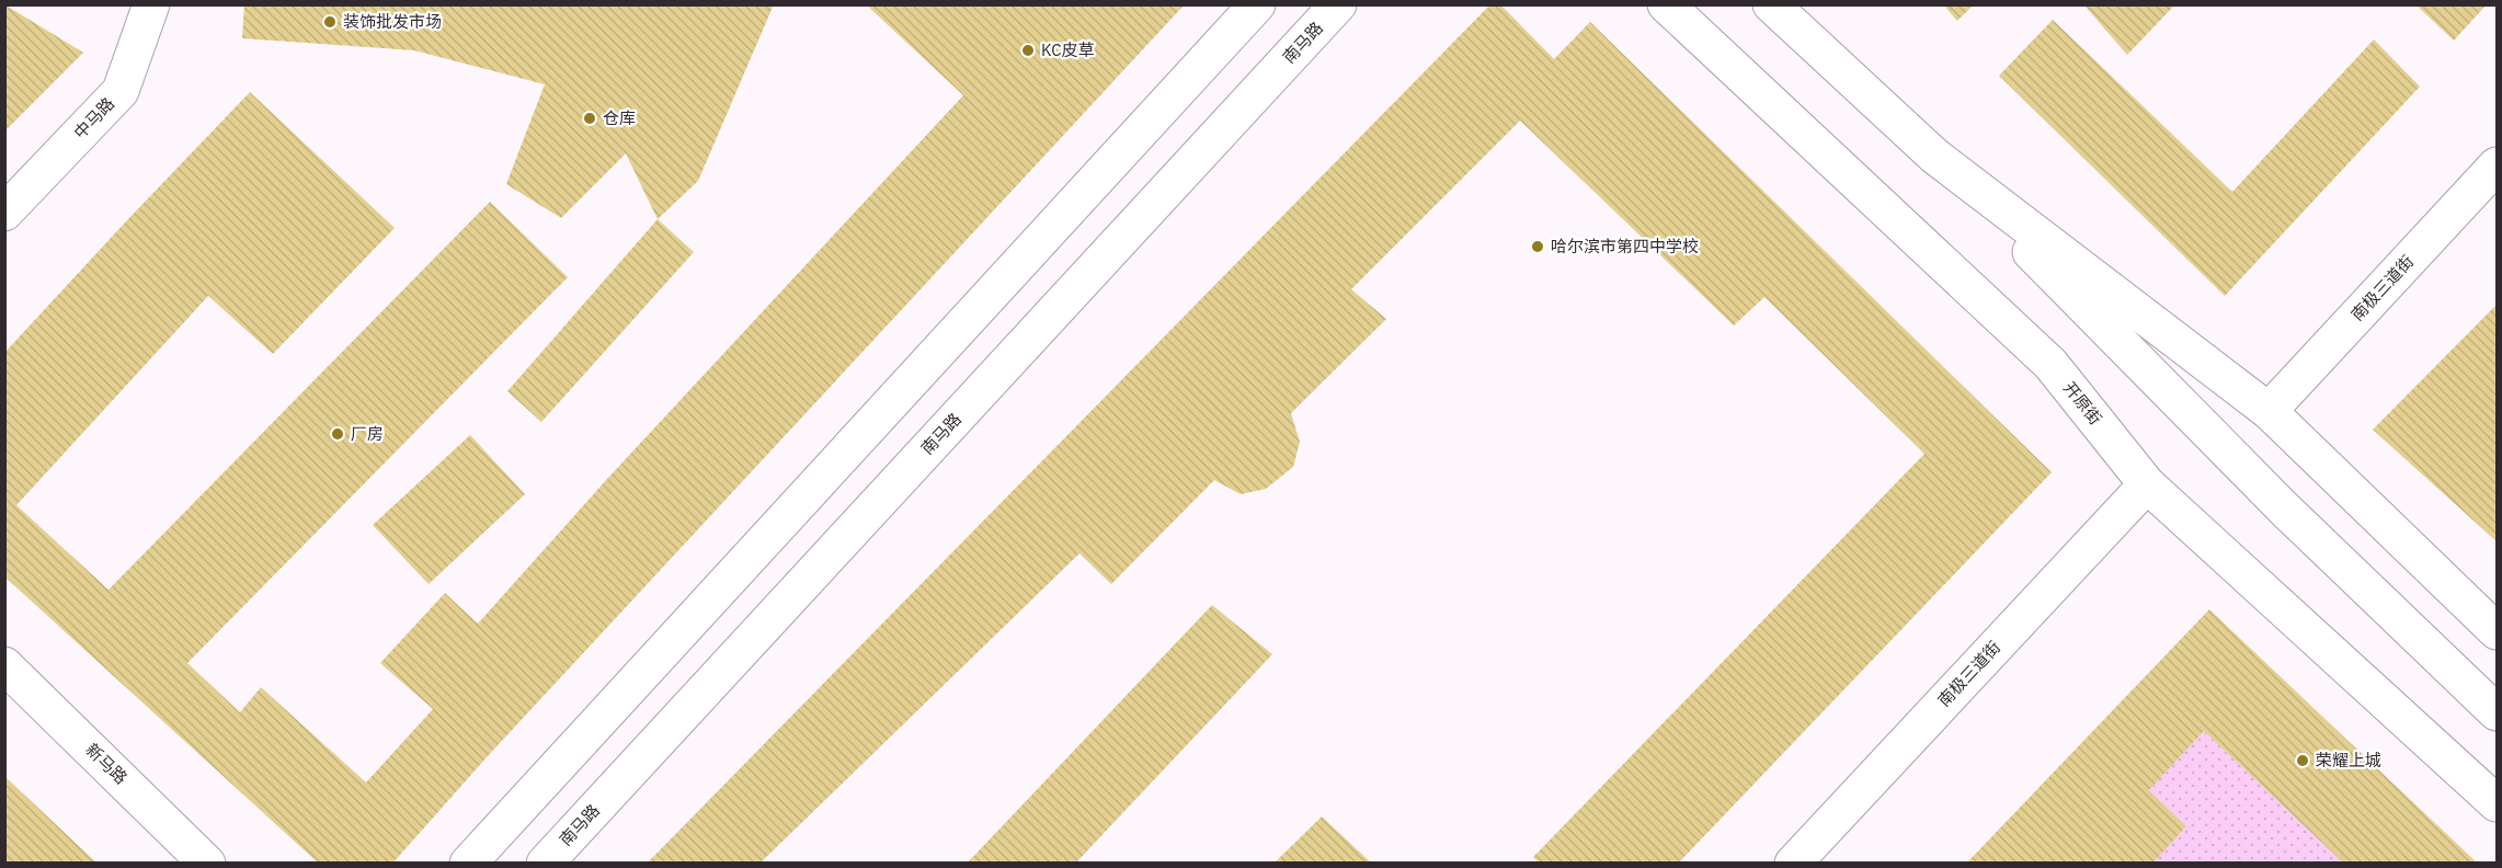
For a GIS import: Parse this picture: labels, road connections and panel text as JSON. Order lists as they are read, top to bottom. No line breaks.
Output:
{"streets":{"main road":["南马路","中马路","南极三道街","开原街","新马路"]},"crossings":[["南极三道街","开原街"]],"places":["装饰批发市场","KC皮草","仓库","哈尔滨市第四中学校","厂房","荣耀上城"]}
